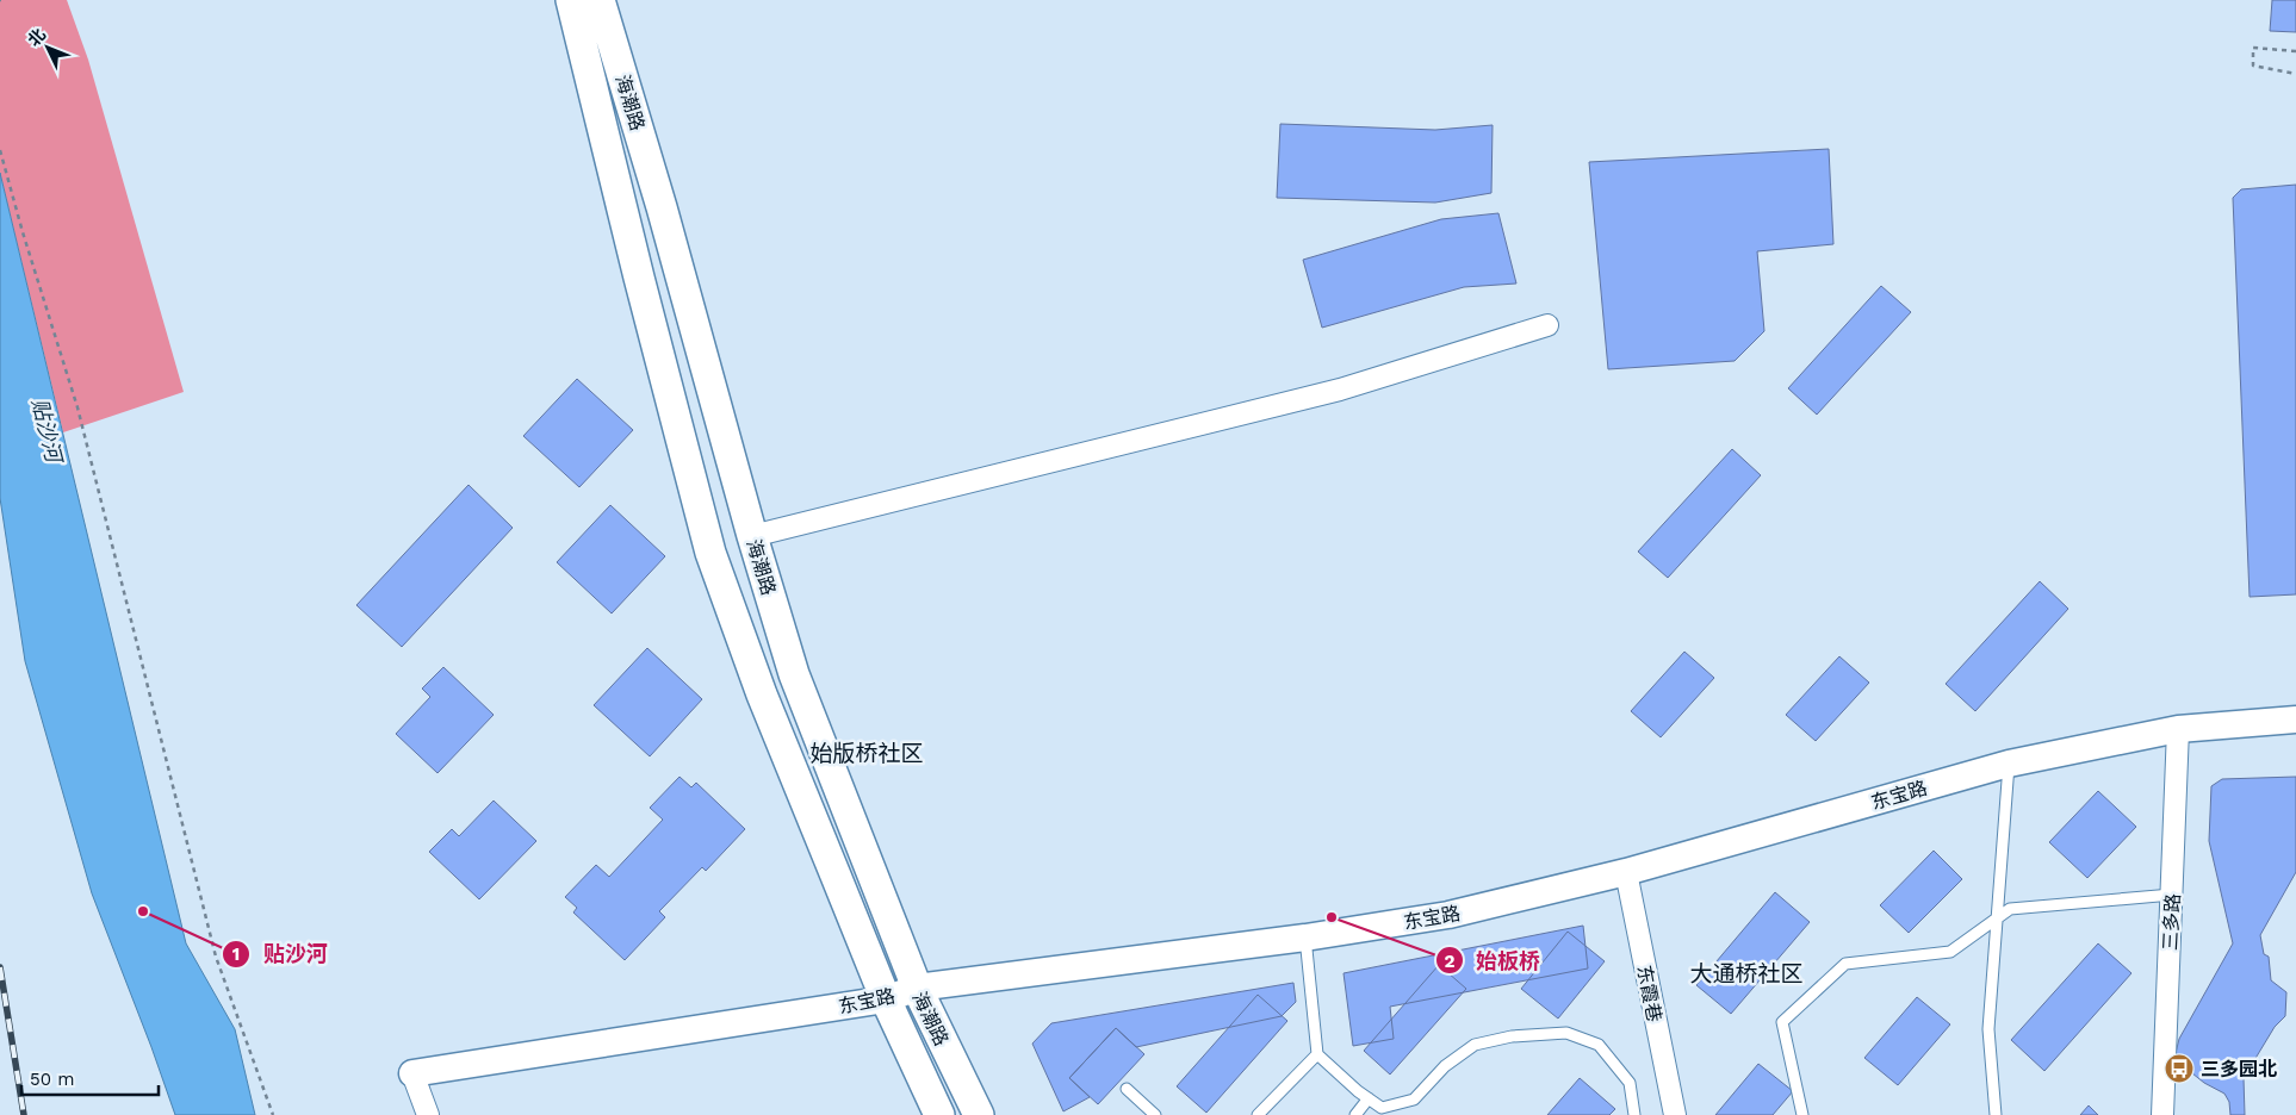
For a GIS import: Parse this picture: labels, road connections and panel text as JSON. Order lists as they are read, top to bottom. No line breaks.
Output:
{"streets":{"main road":["海潮路"],"street":["东宝路","三多路","东霞巷"]},"crossings":[["海潮路","东宝路"],["东宝路","三多路"],["东宝路","东霞巷"]],"districts":["始版桥社区","大通桥社区"],"water":["贴沙河"],"places":{"other":["贴沙河","始板桥"],"bus stop":["三多园北"]},"scale_bar":"50 m","north":"top left"}
